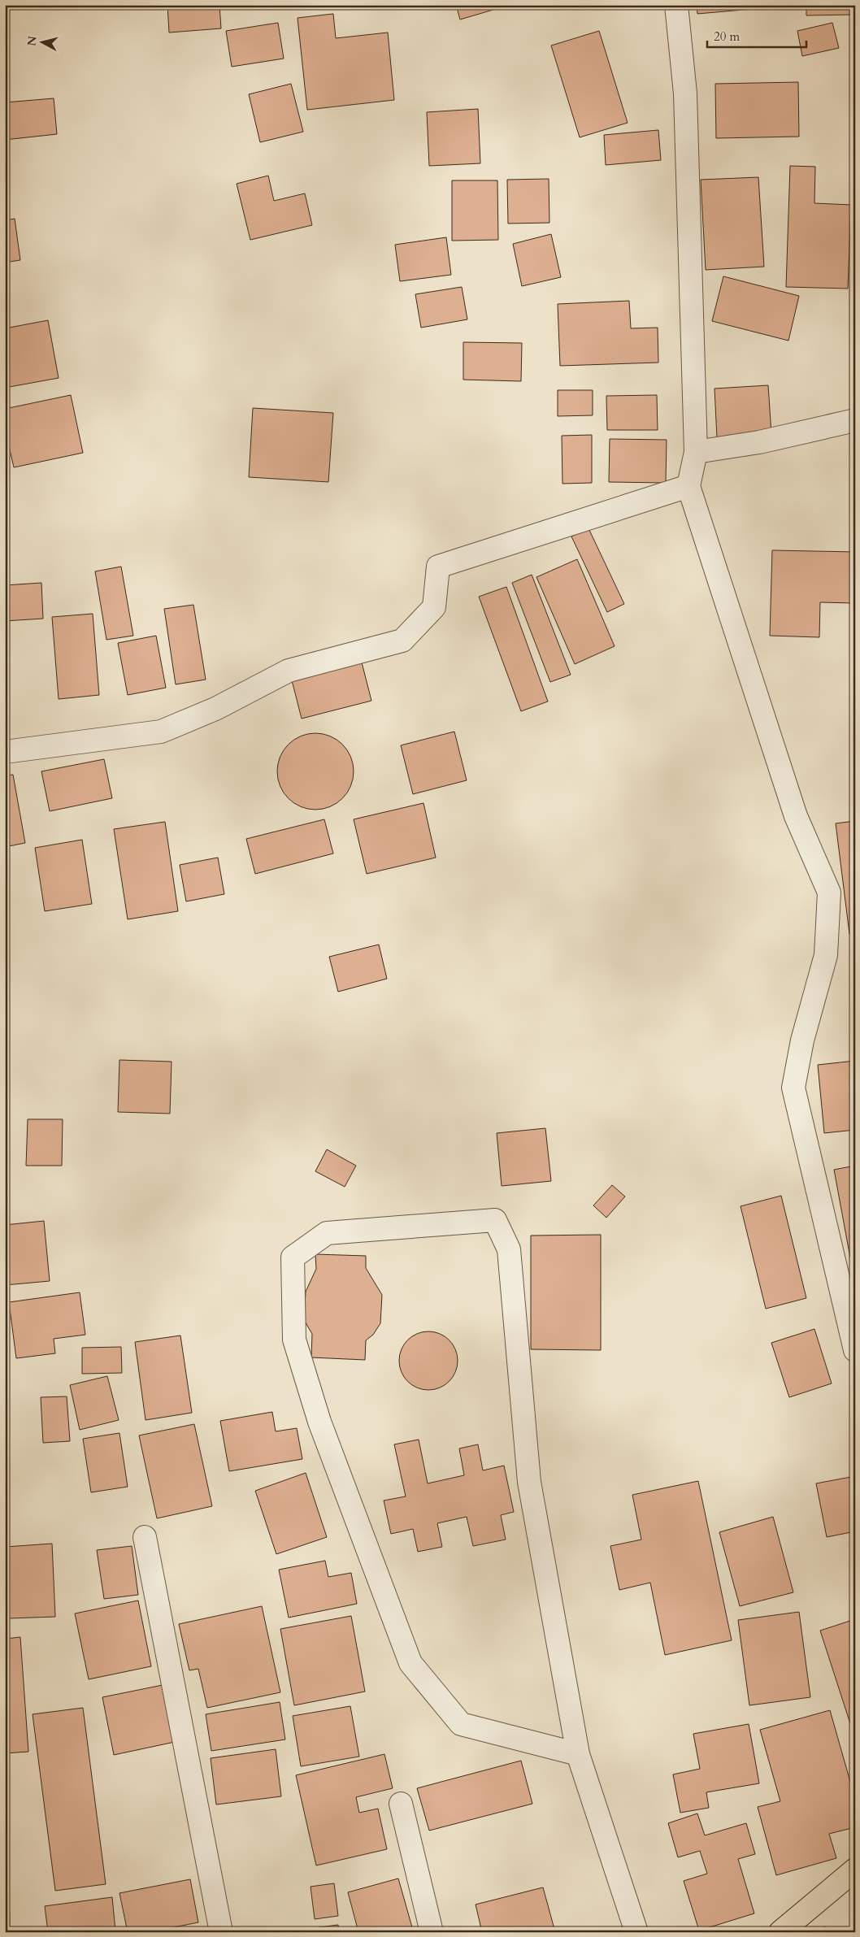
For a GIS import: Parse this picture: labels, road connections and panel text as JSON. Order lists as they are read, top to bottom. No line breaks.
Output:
{"scale_bar":"20 m","north":"left"}
